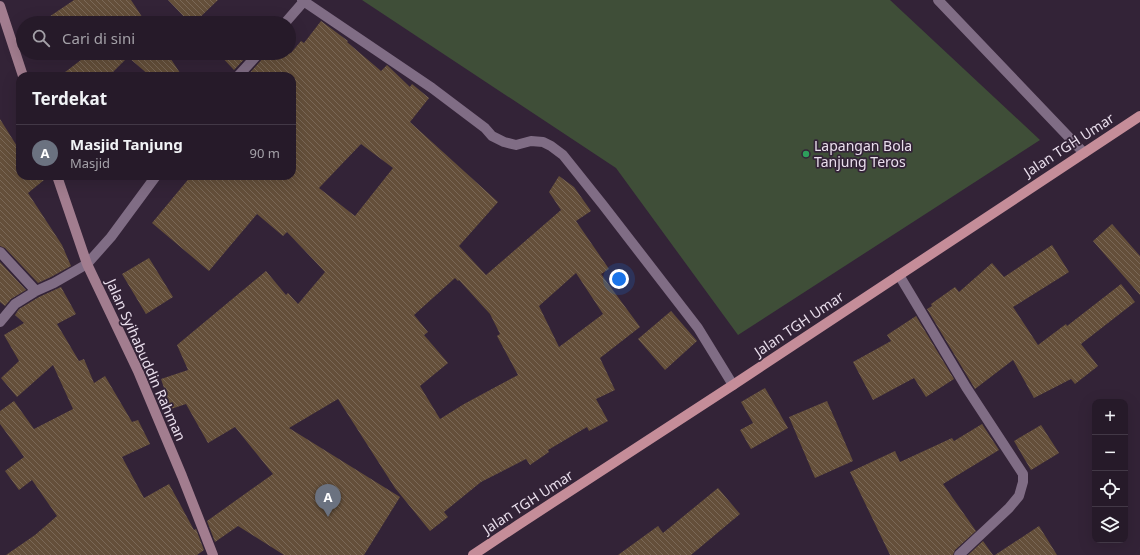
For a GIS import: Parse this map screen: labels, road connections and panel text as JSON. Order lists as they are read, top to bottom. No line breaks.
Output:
{"streets":{"main road":["Jalan TGH Umar"],"street":["Jalan Syihabuddin Rahman"]},"places":["Lapangan Bola Tanjung Teros"],"page":{"search":"Cari di sini","heading":"Terdekat","list":[{"mark":"A","name":"Masjid Tanjung","note":"Masjid","value":"90 m"}],"map_buttons":["+","−"],"pins":"A"}}
